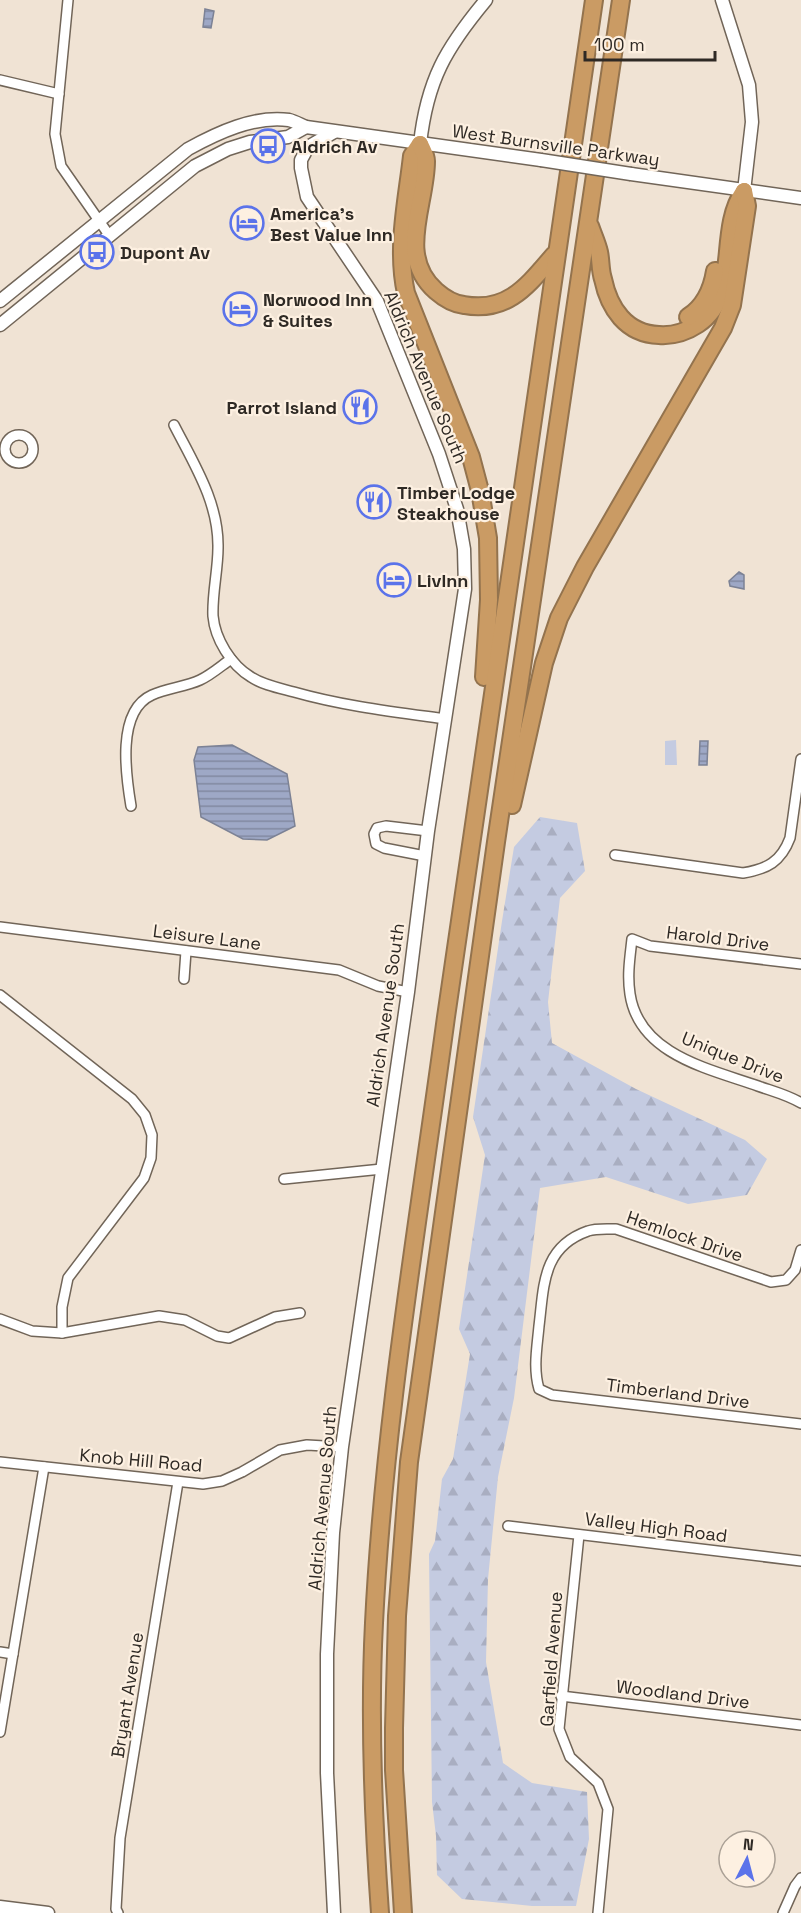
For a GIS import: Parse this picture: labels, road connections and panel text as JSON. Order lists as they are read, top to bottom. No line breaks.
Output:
{"streets":{"street":["West Burnsville Parkway","Aldrich Avenue South","Leisure Lane","Harold Drive","Unique Drive","Hemlock Drive","Timberland Drive","Knob Hill Road","Valley High Road","Garfield Avenue","Woodland Drive","Bryant Avenue"]},"crossings":[["West Burnsville Parkway","Aldrich Avenue South"],["Aldrich Avenue South","Leisure Lane"],["Aldrich Avenue South","Knob Hill Road"],["Harold Drive","Unique Drive"],["Hemlock Drive","Timberland Drive"],["Knob Hill Road","Bryant Avenue"],["Valley High Road","Garfield Avenue"],["Garfield Avenue","Woodland Drive"]],"places":{"bus stop":["Aldrich Av","Dupont Av"],"hotel":["America's Best Value Inn","Norwood Inn & Suites","LivInn"],"restaurant":["Parrot Island","Timber Lodge Steakhouse"]},"scale_bar":"100 m","north":"top"}
